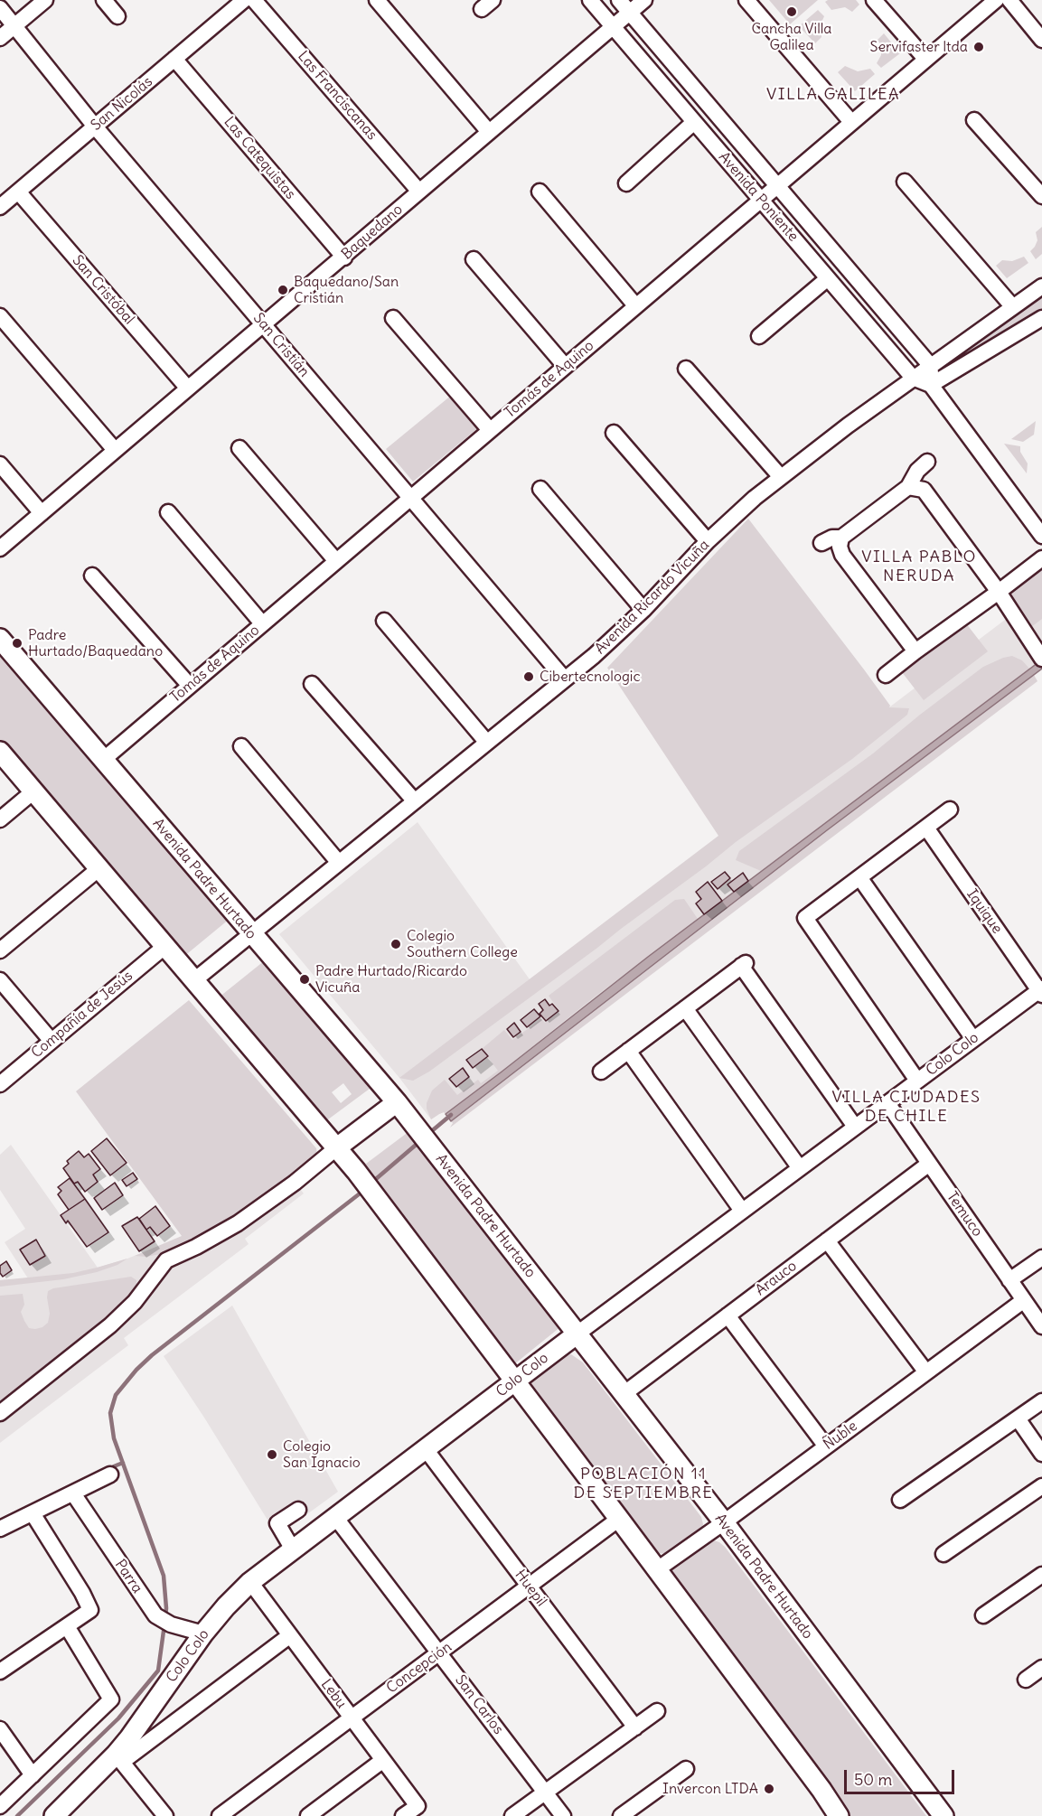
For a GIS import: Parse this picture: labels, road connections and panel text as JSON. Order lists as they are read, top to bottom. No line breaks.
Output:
{"streets":{"main road":["Avenida Padre Hurtado","Colo Colo"],"street":["Las Franciscanas","San Nicolás","Las Catequistas","Avenida Poniente","Baquedano","San Cristóbal","San Cristián","Tomás de Aquino","Avenida Ricardo Vicuña","Iquique","Compañía de Jesús","Temuco","Arauco","Ñuble","Parra","Huepil","Concepción","Lebu","San Carlos"]},"crossings":[["Las Franciscanas","Baquedano"],["San Nicolás","Las Catequistas"],["San Nicolás","San Cristóbal"],["San Nicolás","San Cristián"],["Las Catequistas","Baquedano"],["Avenida Poniente","Baquedano"],["Avenida Poniente","Tomás de Aquino"],["Avenida Poniente","Avenida Ricardo Vicuña"],["Baquedano","San Cristóbal"],["Baquedano","San Cristián"],["San Cristián","Tomás de Aquino"],["San Cristián","Avenida Ricardo Vicuña"],["Tomás de Aquino","Avenida Padre Hurtado"],["Avenida Ricardo Vicuña","Avenida Padre Hurtado"],["Avenida Padre Hurtado","Colo Colo"],["Avenida Padre Hurtado","Arauco"],["Avenida Padre Hurtado","Ñuble"],["Iquique","Colo Colo"],["Colo Colo","Temuco"],["Colo Colo","Parra"],["Colo Colo","Huepil"],["Colo Colo","Lebu"],["Colo Colo","San Carlos"],["Temuco","Arauco"],["Temuco","Ñuble"],["Huepil","Concepción"],["Concepción","Lebu"],["Concepción","San Carlos"]],"districts":["VILLA GALILEA","VILLA PABLO NERUDA","VILLA CIUDADES DE CHILE","POBLACIÓN 11 DE SEPTIEMBRE"],"places":["Cancha Villa Galilea","Servifaster ltda","Baquedano/San Cristián","Padre Hurtado/Baquedano","Cibertecnologic","Colegio Southern College","Padre Hurtado/Ricardo Vicuña","Colegio San Ignacio","Invercon LTDA"],"scale_bar":"50 m"}
